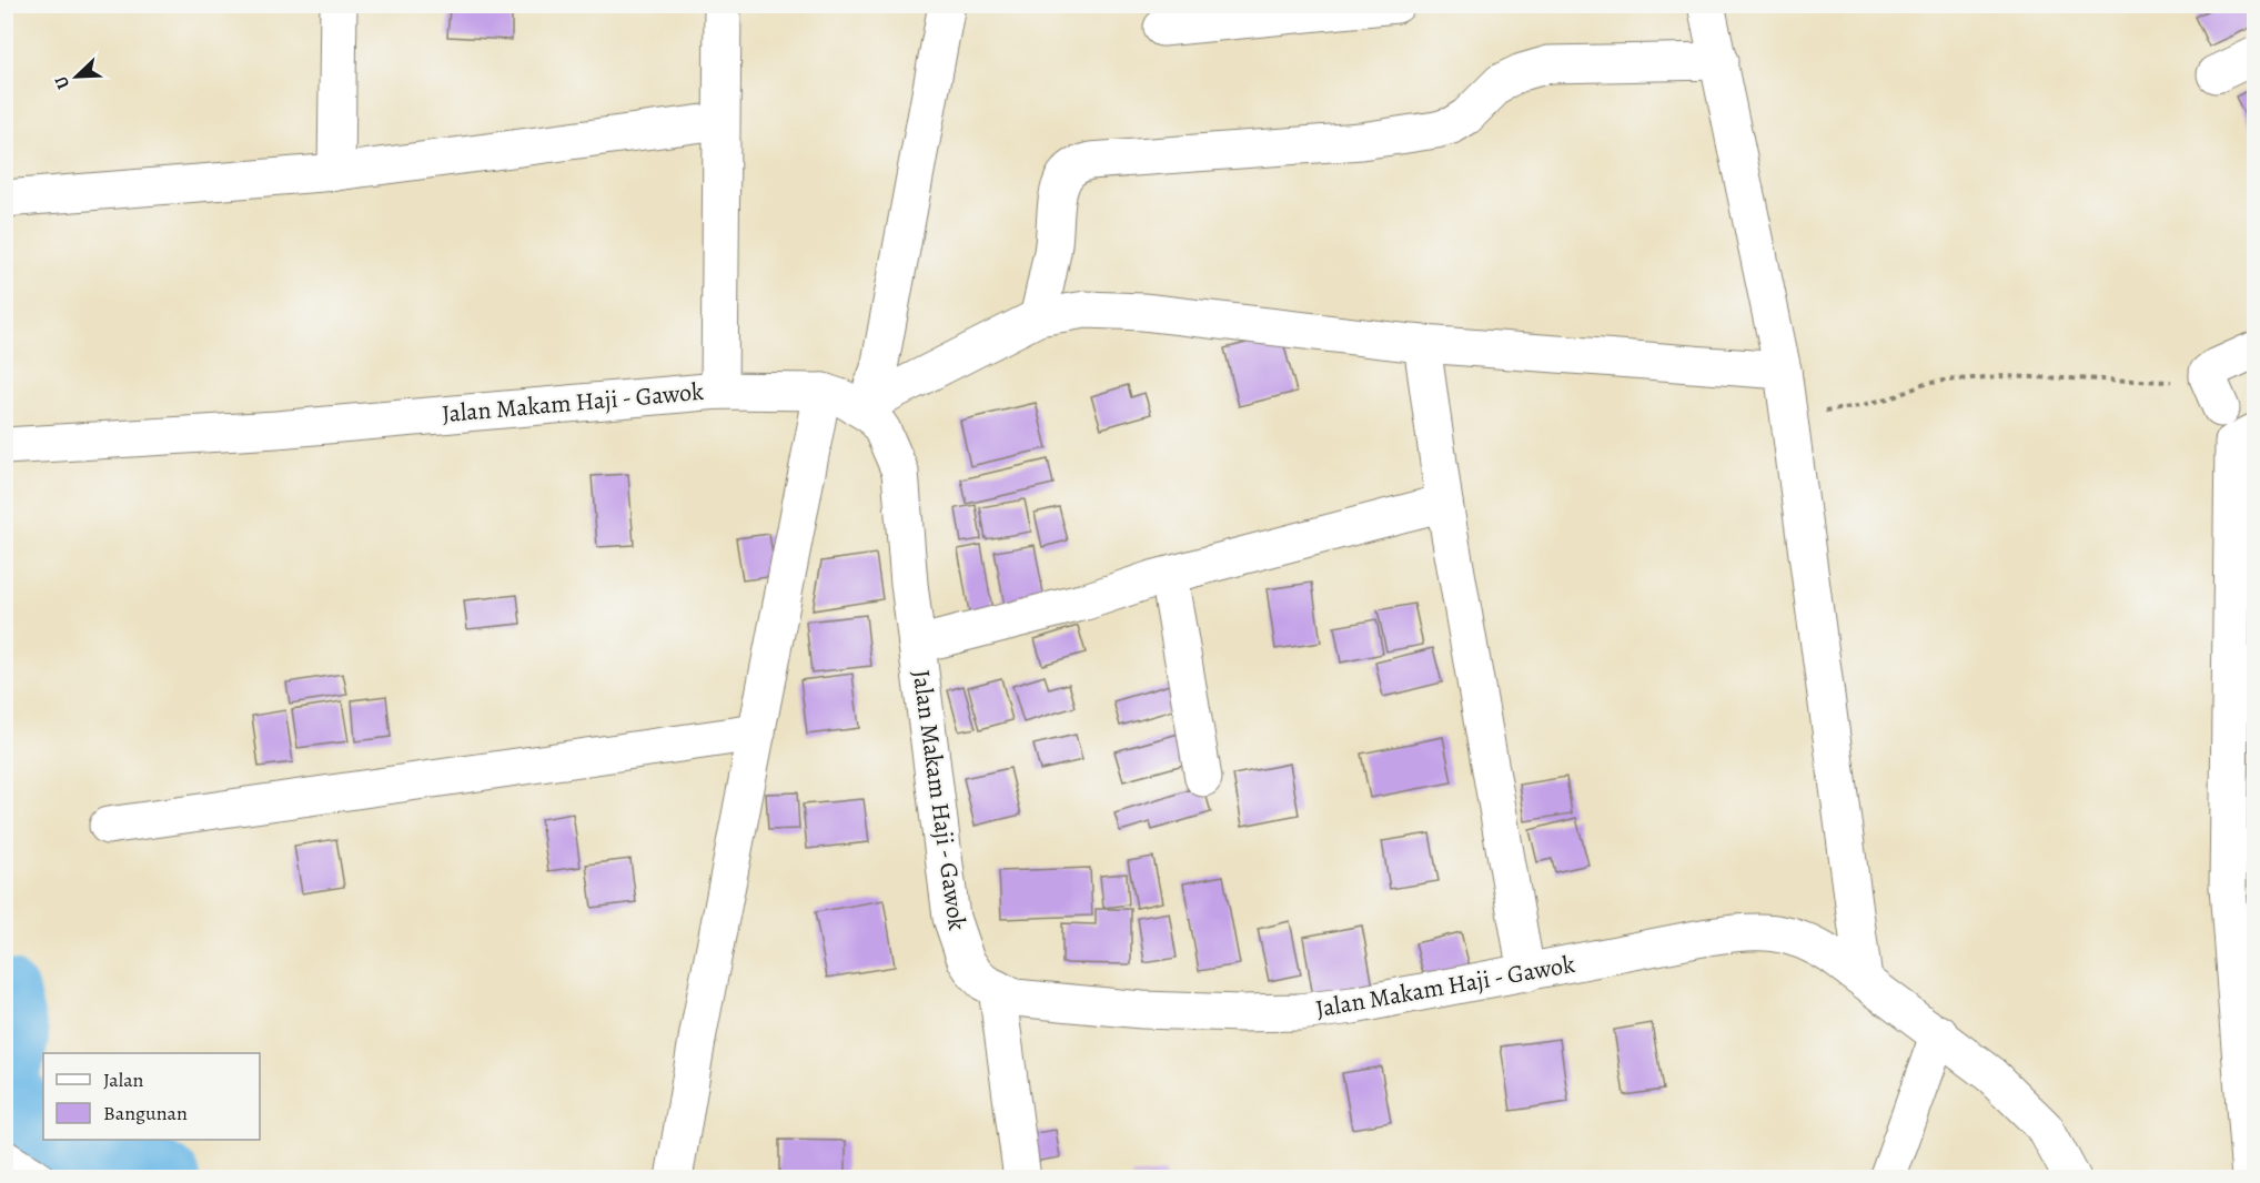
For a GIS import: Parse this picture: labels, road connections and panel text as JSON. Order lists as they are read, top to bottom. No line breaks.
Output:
{"streets":{"street":["Jalan Makam Haji - Gawok"]},"legend":["Jalan","Bangunan"],"north":"bottom left"}
